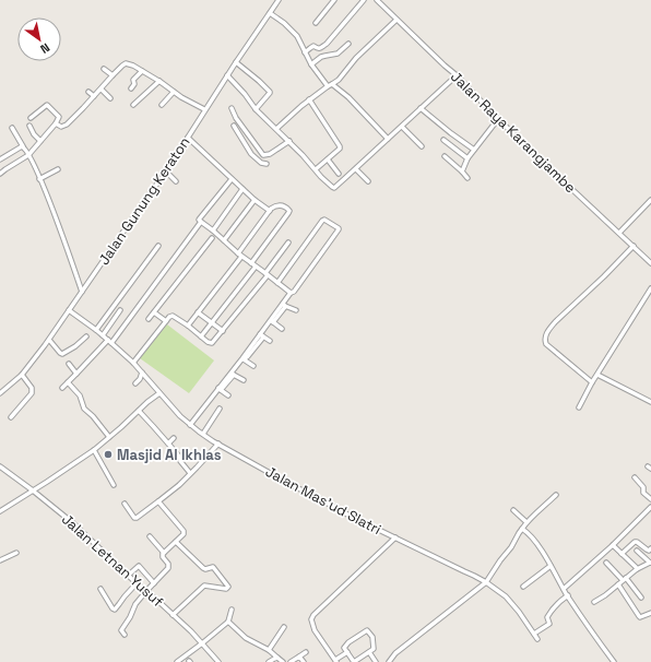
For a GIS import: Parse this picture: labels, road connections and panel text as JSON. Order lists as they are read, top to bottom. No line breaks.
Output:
{"streets":{"street":["Jalan Raya Karangjambe","Jalan Gunung Keraton","Jalan Mas'ud Slatri","Jalan Letnan Yusuf"]},"crossings":[["Jalan Gunung Keraton","Jalan Mas'ud Slatri"]],"places":["Masjid Al Ikhlas"],"north":"bottom right"}
